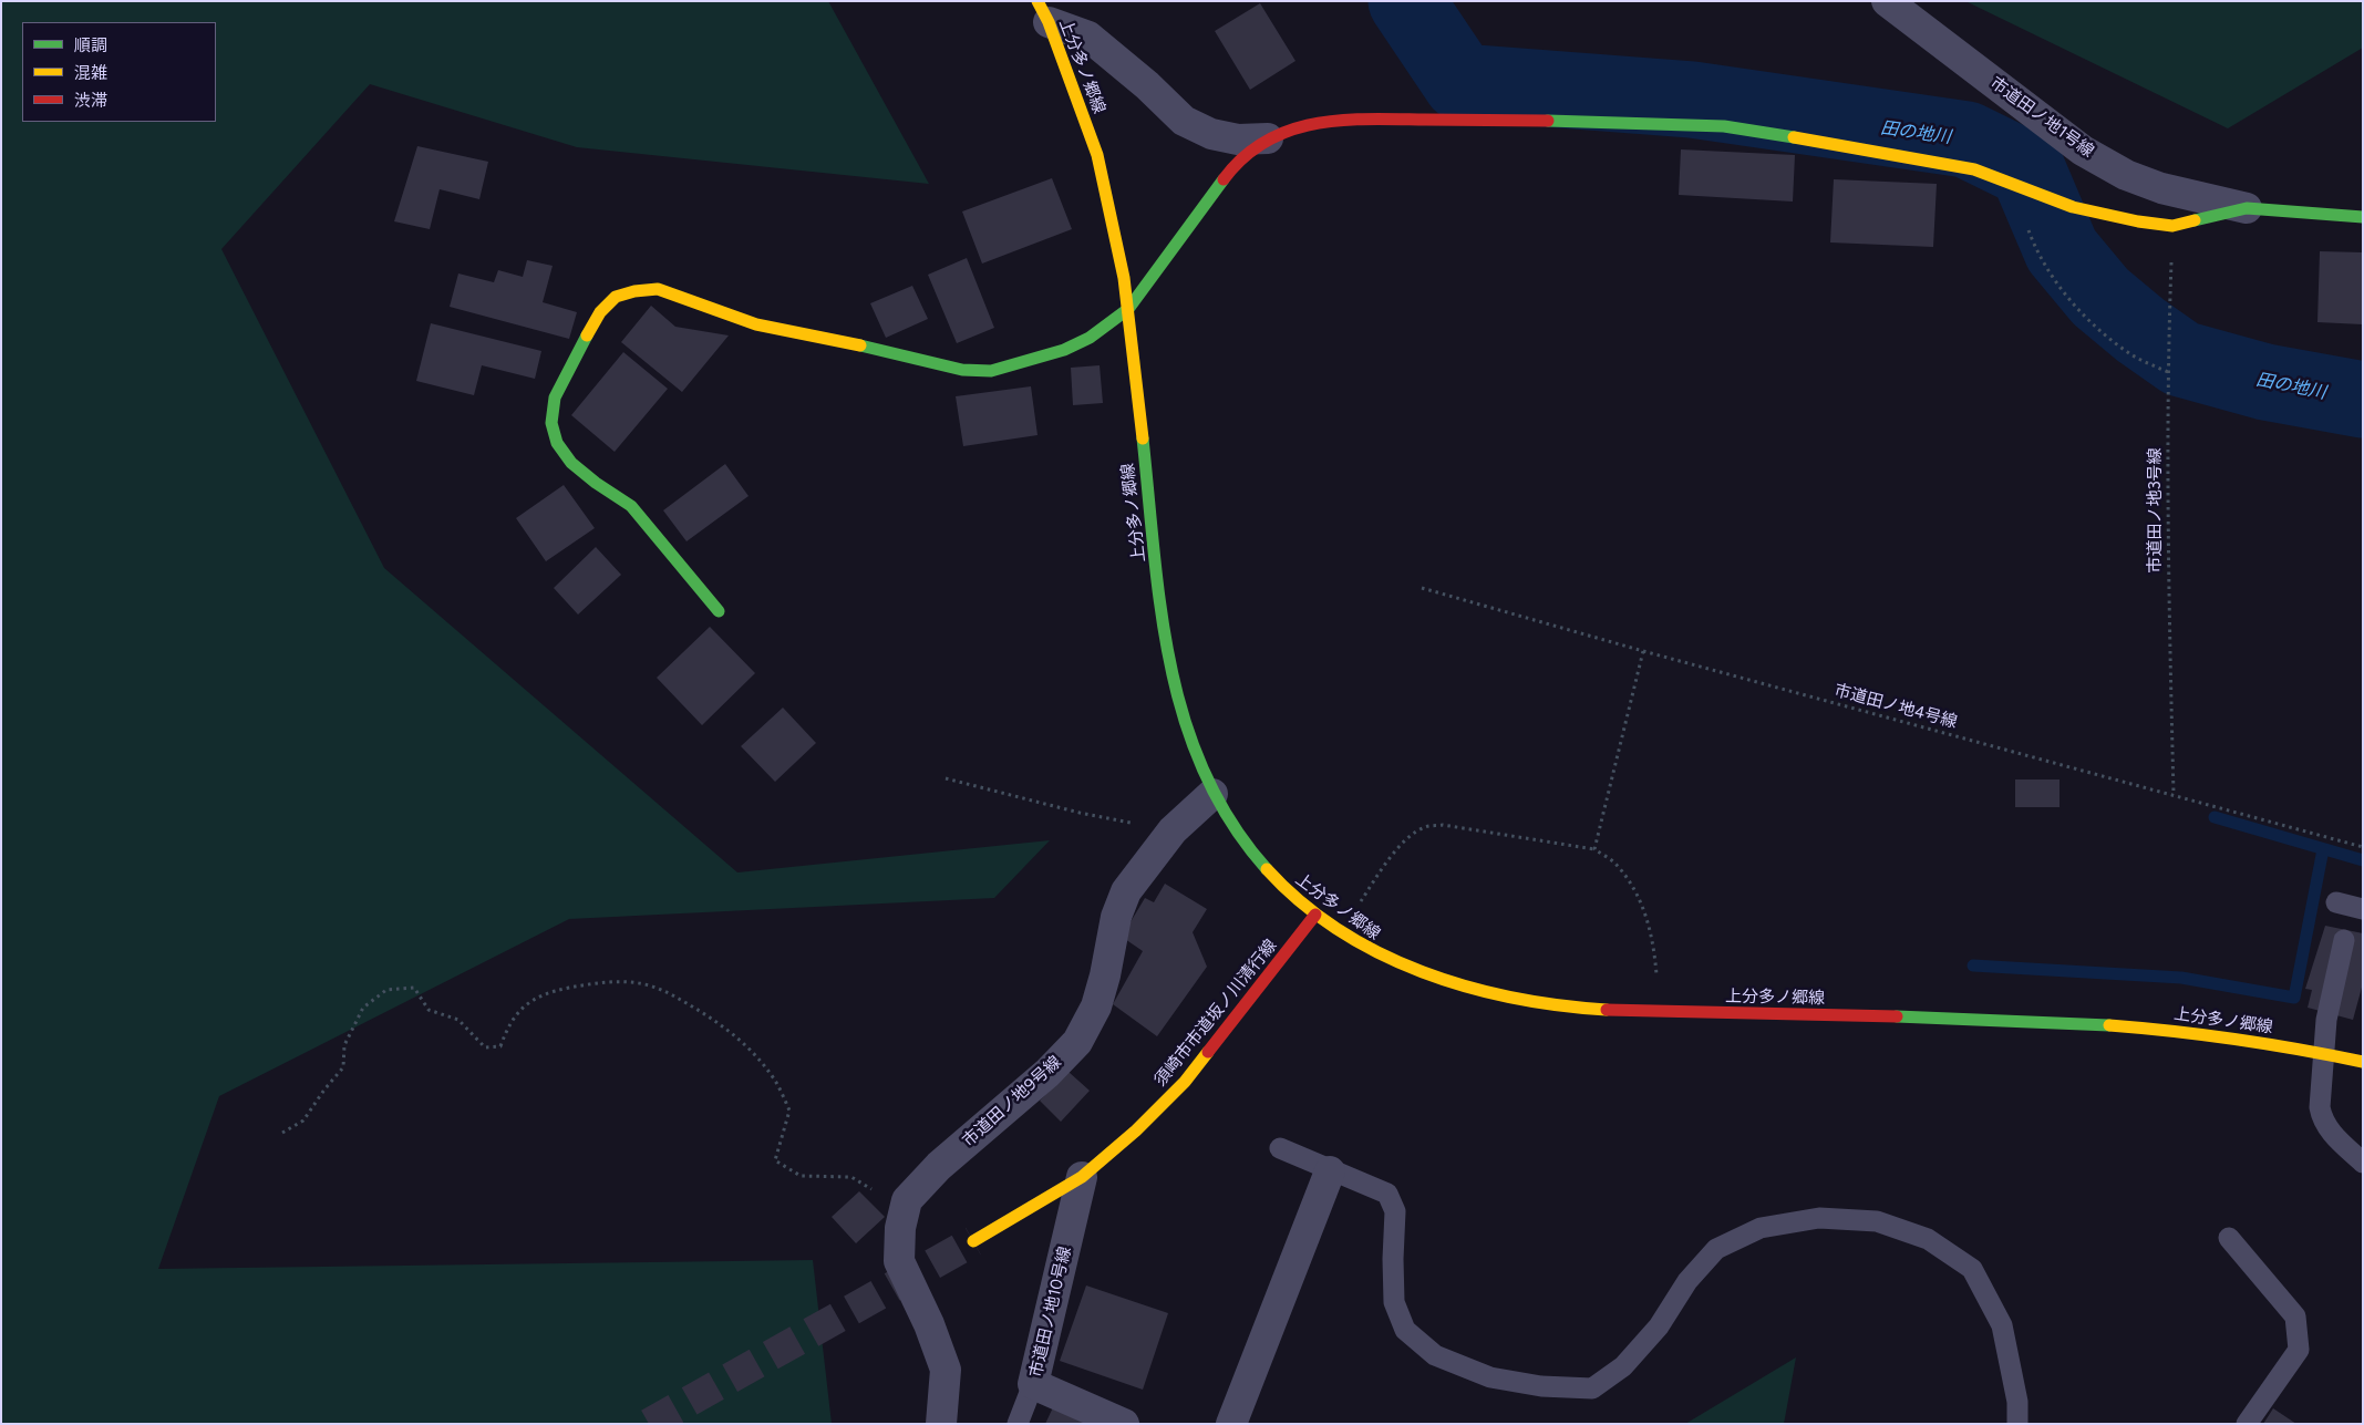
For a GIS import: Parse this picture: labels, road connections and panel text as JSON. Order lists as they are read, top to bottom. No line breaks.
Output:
{"streets":{"street":["上分多ノ郷線","市道田ノ地1号線","須崎市市道坂ノ川清行線","市道田ノ地9号線","市道田ノ地10号線"],"path":["市道田ノ地3号線","市道田ノ地4号線"]},"crossings":[["上分多ノ郷線","須崎市市道坂ノ川清行線"],["上分多ノ郷線","市道田ノ地9号線"],["市道田ノ地3号線","市道田ノ地4号線"],["須崎市市道坂ノ川清行線","市道田ノ地10号線"]],"water":["田の地川"],"legend":["順調","混雑","渋滞"]}
